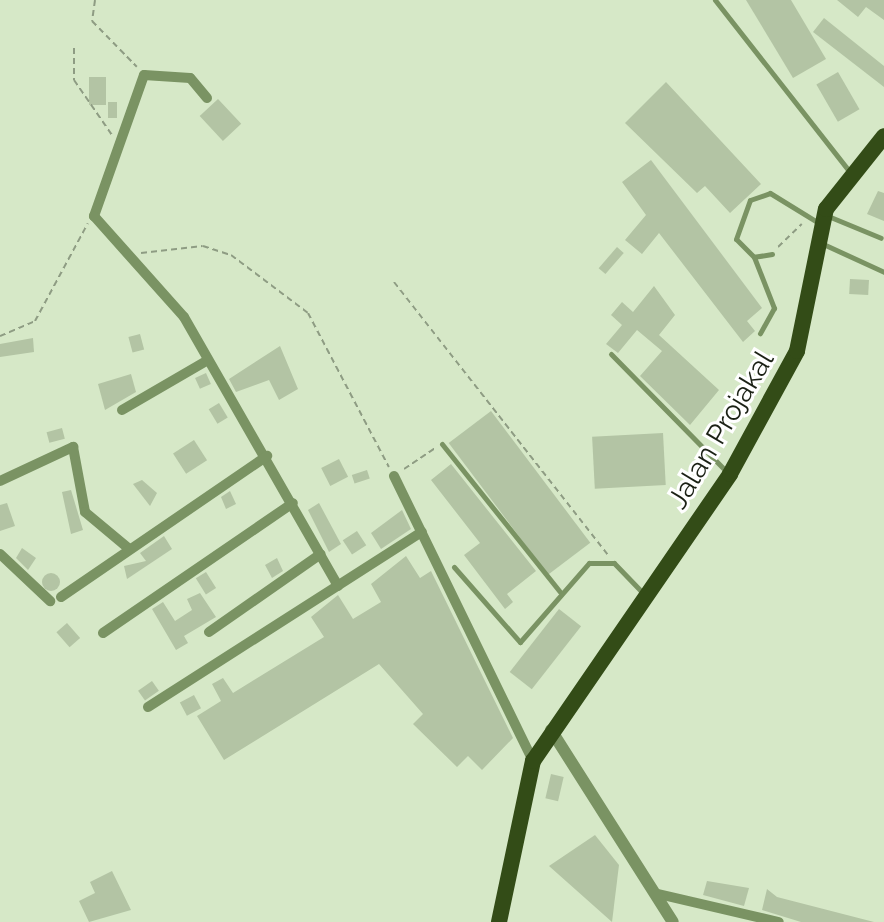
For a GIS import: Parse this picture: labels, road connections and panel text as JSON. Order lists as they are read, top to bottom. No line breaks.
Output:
{"streets":{"main road":["Jalan Projakal"]}}
